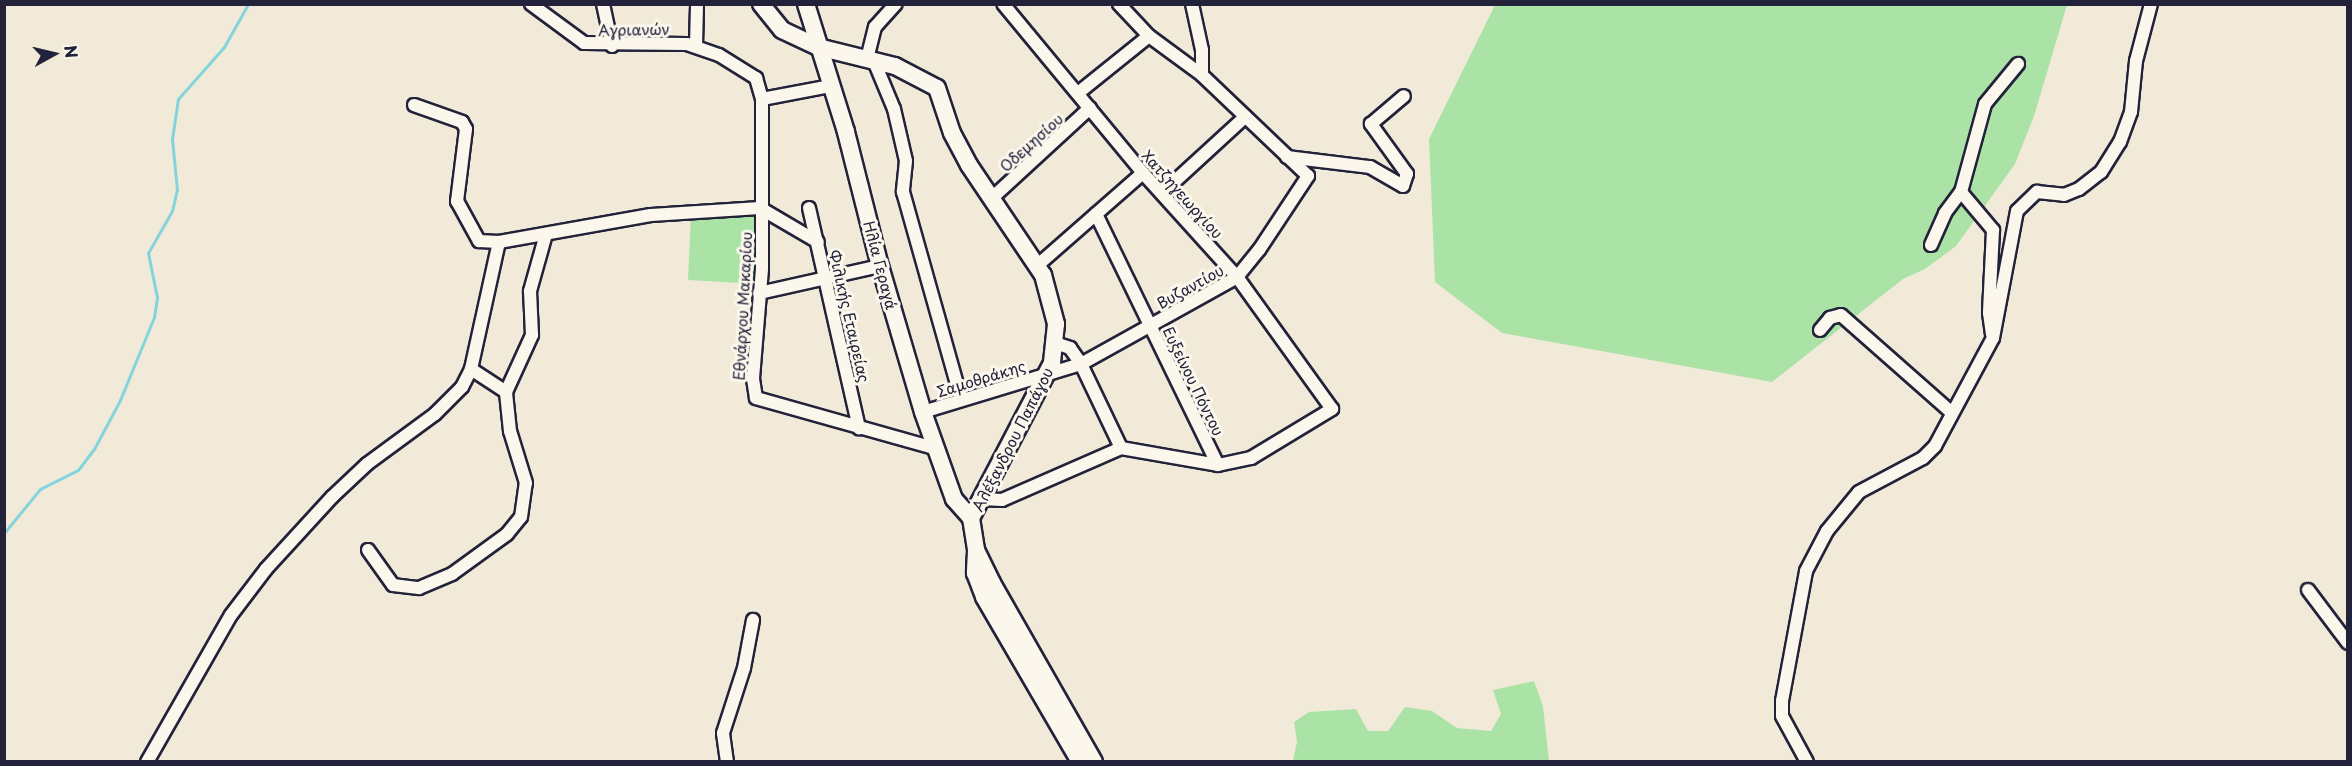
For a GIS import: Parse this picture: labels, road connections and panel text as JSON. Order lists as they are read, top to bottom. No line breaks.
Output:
{"streets":{"street":["Αγριανών","Οδεμησίου","Χατζηγεωργίου","Ηλία Γεραγά","Βυζαντίου","Εθνάρχου Μακαρίου","Φιλικής Εταιρείας","Σαμοθράκης","Ευξείνου Πόντου","Αλέξανδρου Παπάγου"]},"crossings":[["Αγριανών","Εθνάρχου Μακαρίου"],["Οδεμησίου","Χατζηγεωργίου"],["Οδεμησίου","Αλέξανδρου Παπάγου"],["Χατζηγεωργίου","Βυζαντίου"],["Χατζηγεωργίου","Ευξείνου Πόντου"],["Ηλία Γεραγά","Εθνάρχου Μακαρίου"],["Ηλία Γεραγά","Σαμοθράκης"],["Ηλία Γεραγά","Αλέξανδρου Παπάγου"],["Βυζαντίου","Σαμοθράκης"],["Βυζαντίου","Ευξείνου Πόντου"],["Βυζαντίου","Αλέξανδρου Παπάγου"],["Εθνάρχου Μακαρίου","Φιλικής Εταιρείας"],["Σαμοθράκης","Αλέξανδρου Παπάγου"]],"north":"right"}
